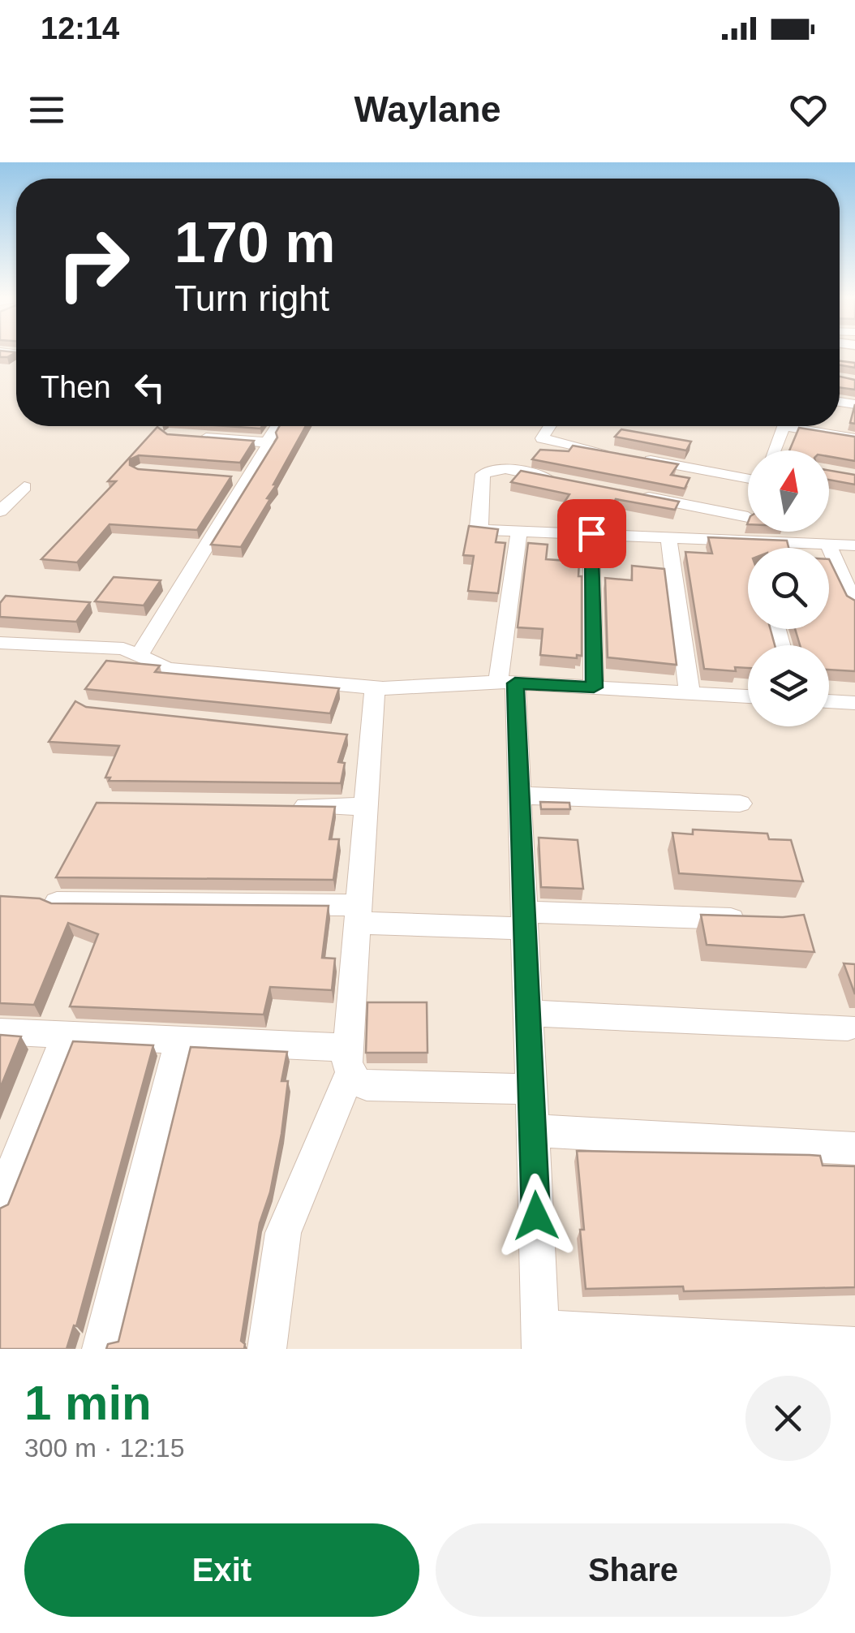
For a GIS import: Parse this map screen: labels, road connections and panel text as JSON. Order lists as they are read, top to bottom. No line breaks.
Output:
{"north":"top","page":{"status":"12:14","header":"Waylane","turn":["170 m","Turn right"],"then":"Then","heading":["1 min","300 m · 12:15"],"buttons":["Exit","Share"]}}
